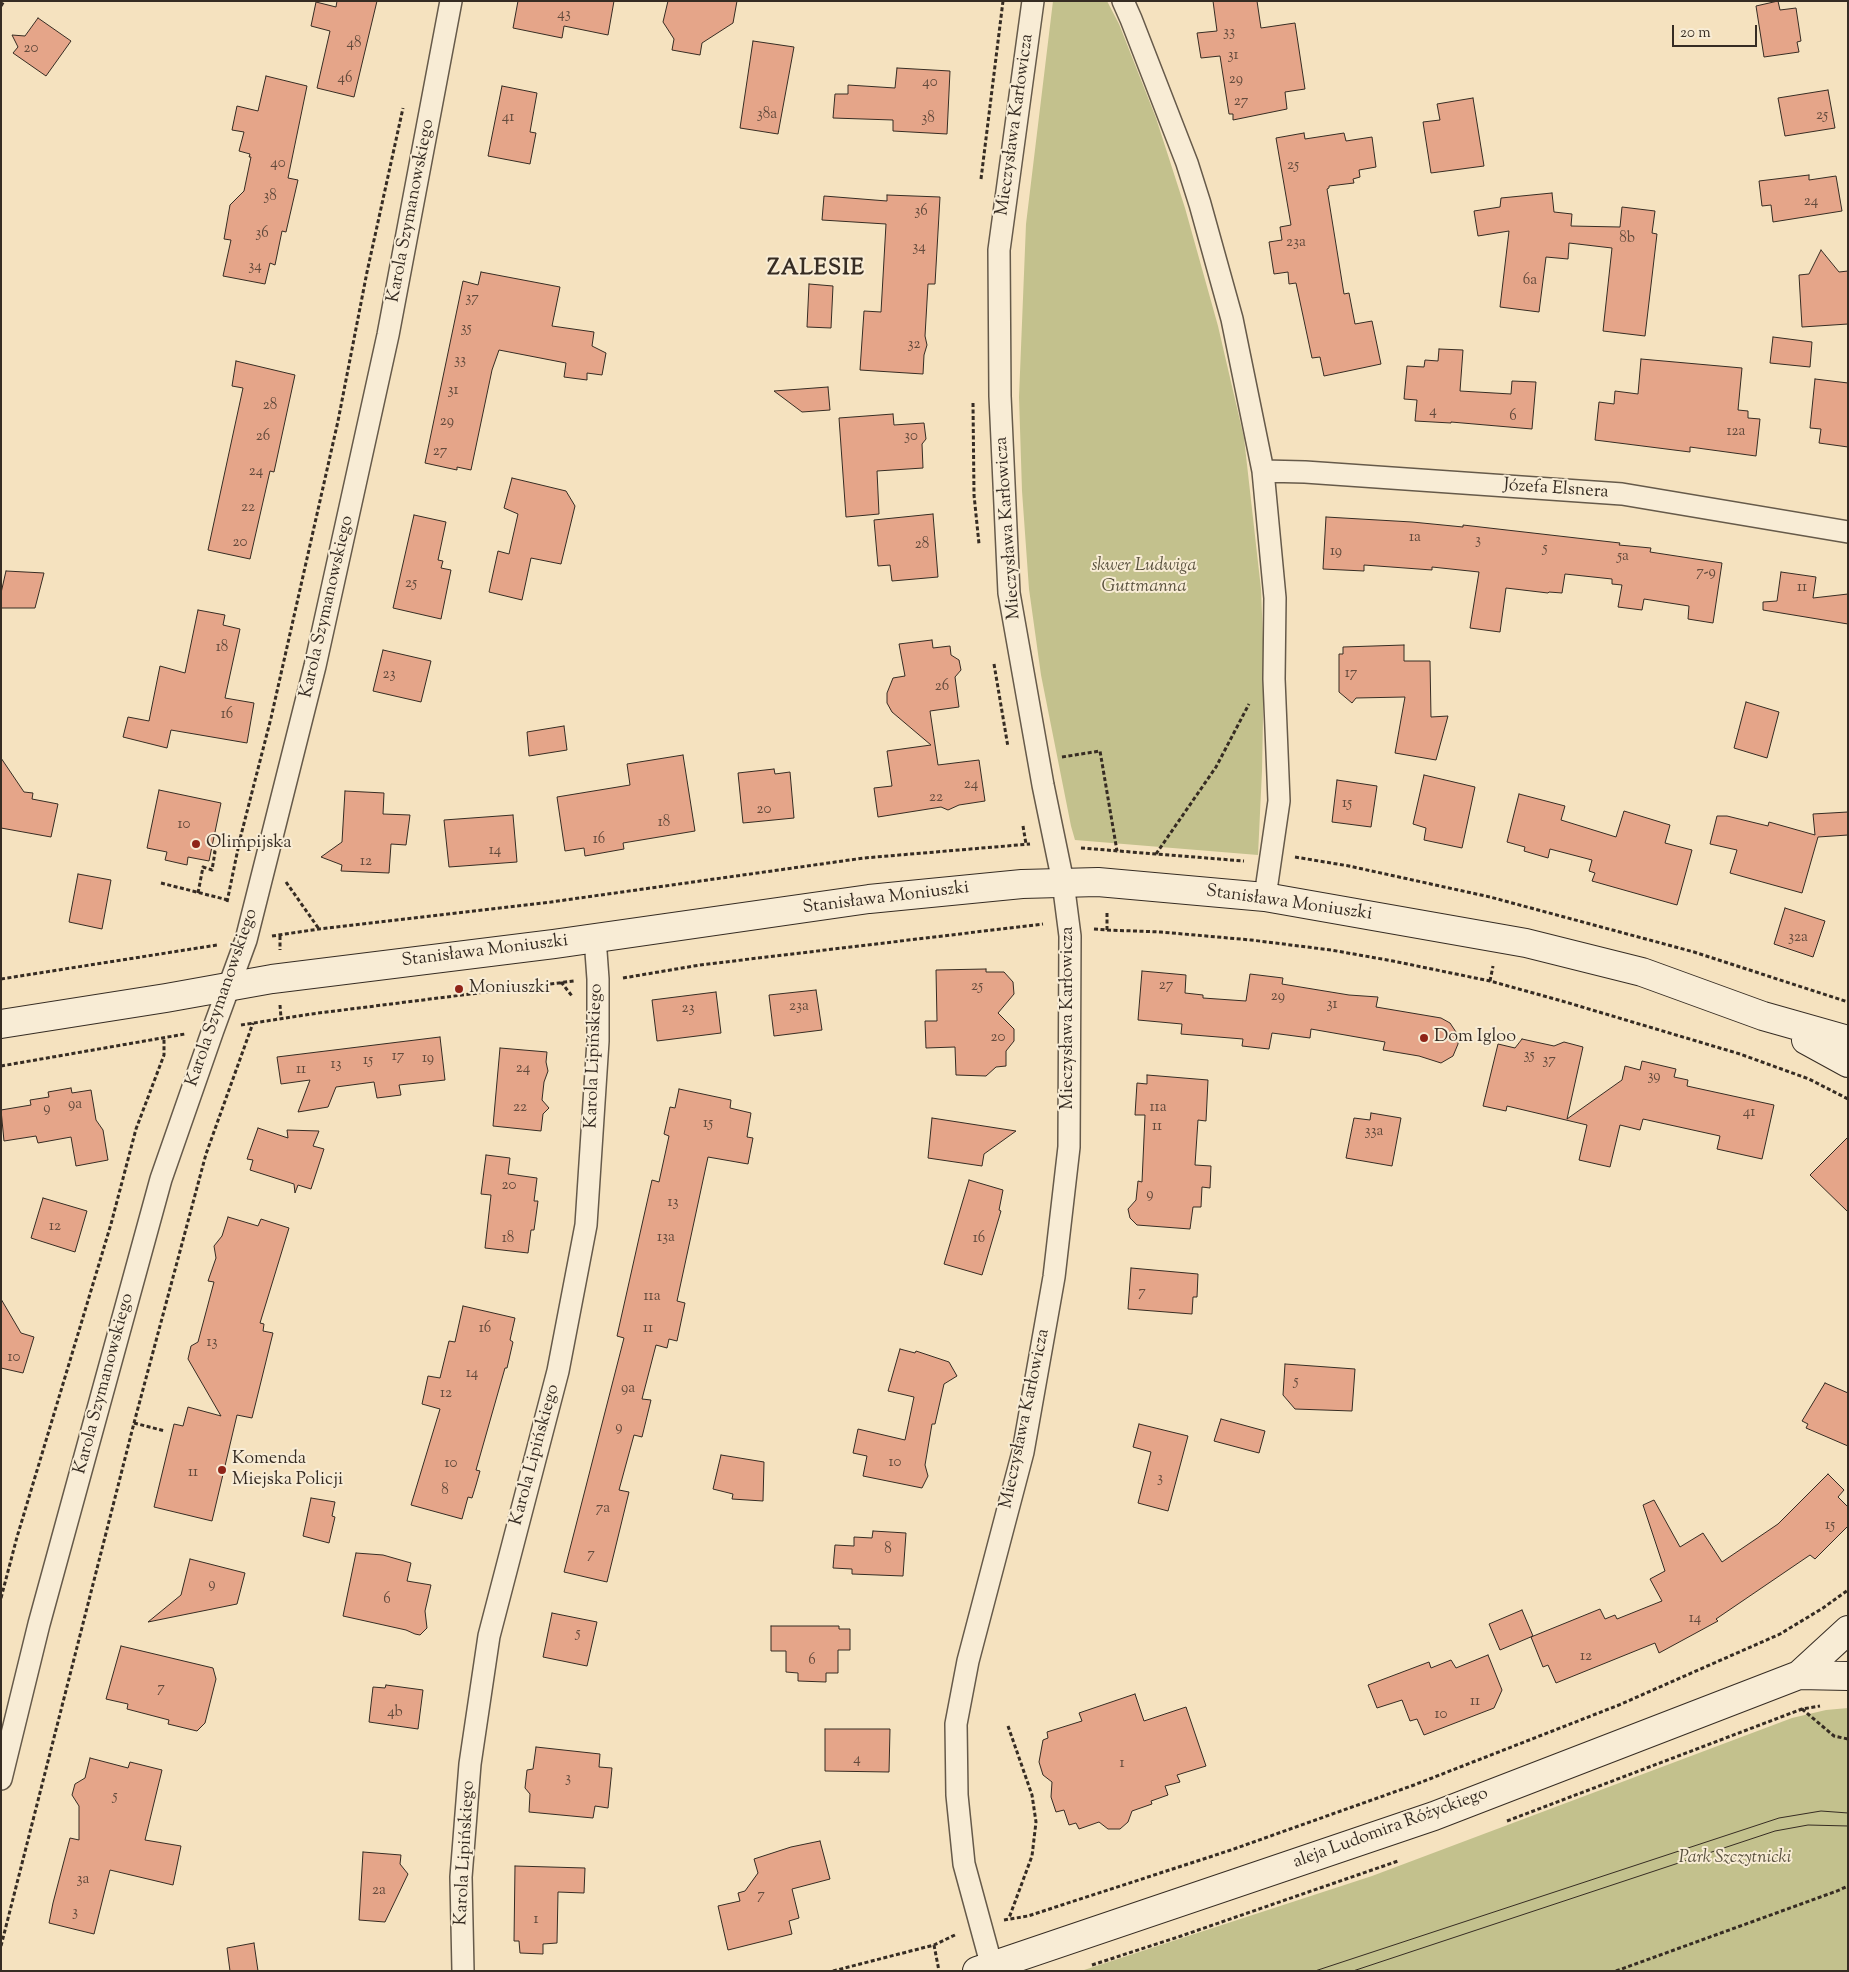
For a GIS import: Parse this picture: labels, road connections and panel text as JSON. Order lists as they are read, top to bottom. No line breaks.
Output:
{"streets":{"street":["Mieczysława Karłowicza","Karola Szymanowskiego","Józefa Elsnera","Stanisława Moniuszki","Karola Lipińskiego","aleja Ludomira Różyckiego"]},"crossings":[["Mieczysława Karłowicza","Stanisława Moniuszki"],["Mieczysława Karłowicza","aleja Ludomira Różyckiego"],["Karola Szymanowskiego","Stanisława Moniuszki"],["Stanisława Moniuszki","Karola Lipińskiego"]],"districts":["ZALESIE"],"parks":["skwer Ludwiga Guttmanna","Park Szczytnicki"],"places":["Olimpijska","Moniuszki","Dom Igloo","Komenda Miejska Policji"],"house_numbers":["43","33","48","20","31","46","29","40","27","38a","25","41","38","40","25","38","24","36","36","8b","23a","34","34","6a","37","35","32","33","31","28","4","6","29","12a","26","30","27","24","22","1a","3","20","28","5","19","5a","7-9","25","11","18","17","23","26","16","24","22","15","20","18","10","16","14","12","32a","27","25","29","31","23a","23","20","35","17","19","15","37","13","24","11","39","9a","22","11a","9","41","15","11","33a","20","9","13","12","13a","18","16","7","11a","16","11","13","10","14","5","9a","12","9","10","10","11","3","8","7a","15","8","7","9","6","14","5","12","6","7","11","4b","10","4","1","3","5","3a","2a","7","3","1"],"scale_bar":"20 m"}
